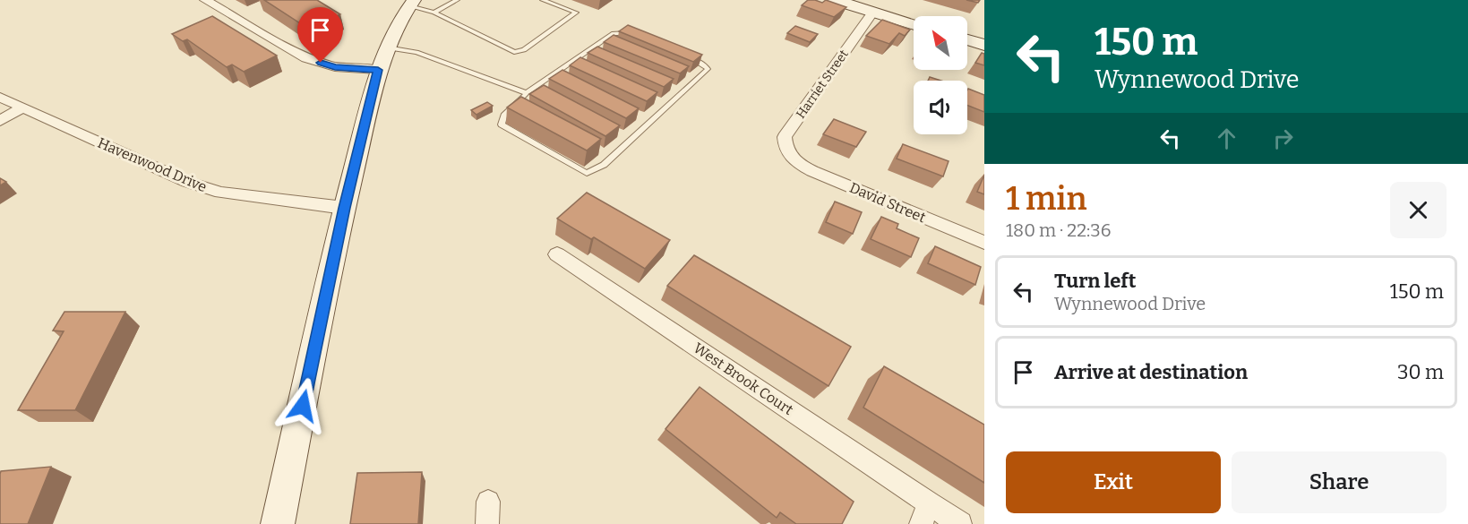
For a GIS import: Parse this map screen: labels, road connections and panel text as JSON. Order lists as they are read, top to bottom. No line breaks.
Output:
{"streets":{"street":["Harriet Street","Havenwood Drive","David Street","West Brook Court"]},"crossings":[["Harriet Street","David Street"]],"north":"top left","page":{"turn":["150 m","Wynnewood Drive"],"heading":["1 min","180 m · 22:36"],"list":[{"name":"Turn left","note":"Wynnewood Drive","value":"150 m"},{"name":"Arrive at destination","value":"30 m"}],"buttons":["Exit","Share"]}}
